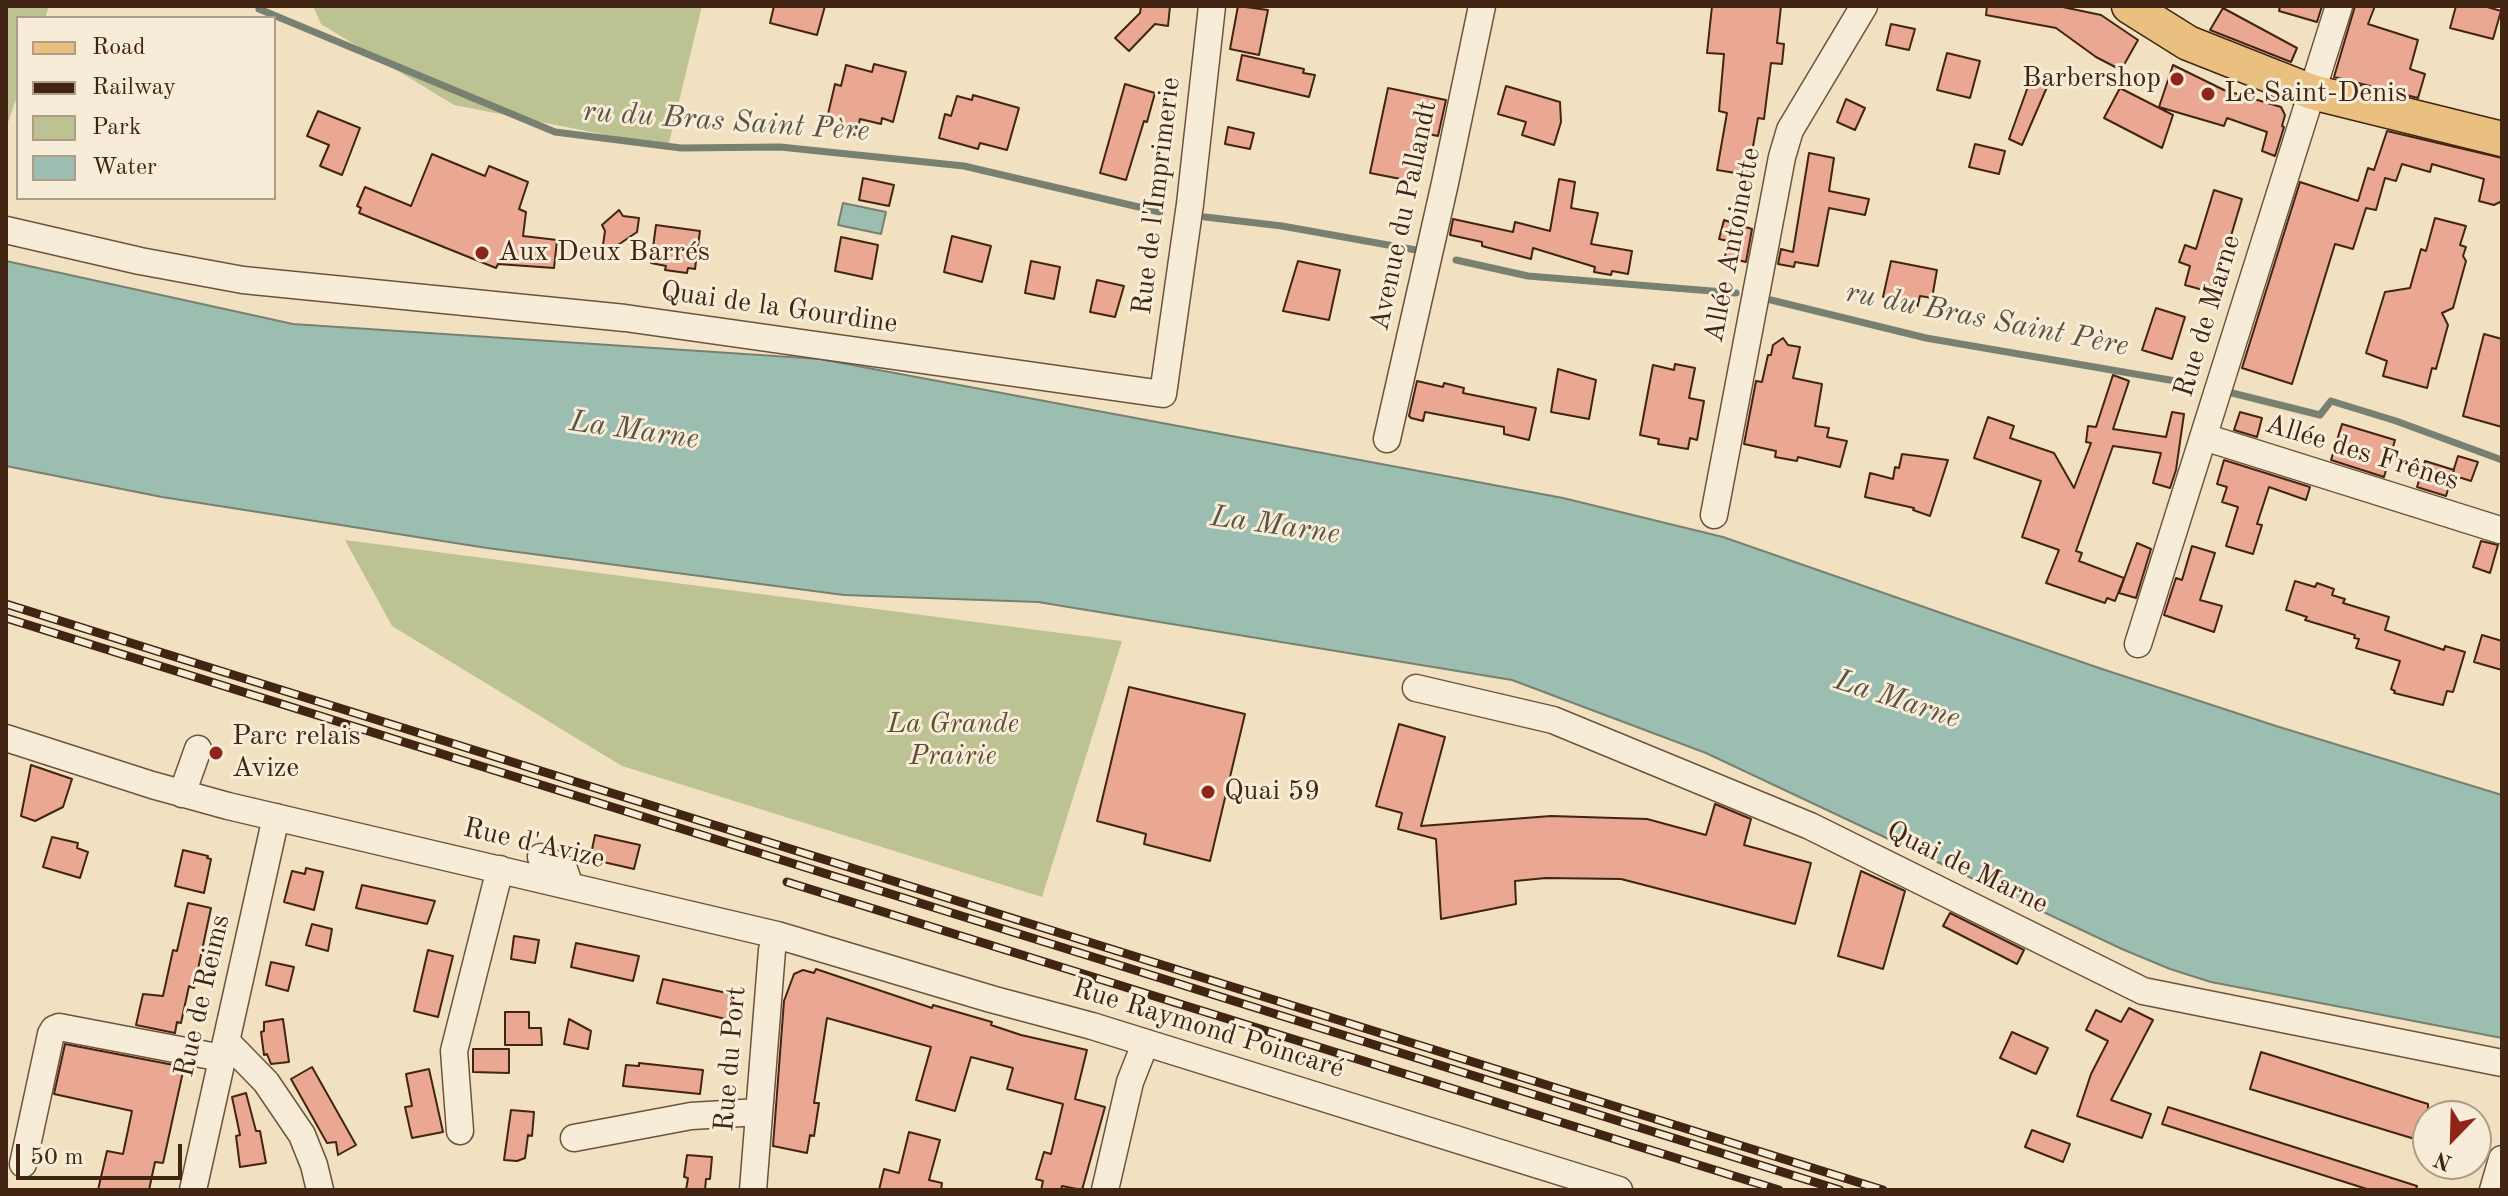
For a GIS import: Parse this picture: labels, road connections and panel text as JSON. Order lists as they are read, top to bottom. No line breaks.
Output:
{"streets":{"street":["Rue de l'Imprimerie","Avenue du Pallandt","Allée Antoinette","Quai de la Gourdine","Rue de Marne","Allée des Frênes","Rue d'Avize","Quai de Marne","Rue de Reims","Rue Raymond Poincaré","Rue du Port"]},"crossings":[["Rue de l'Imprimerie","Quai de la Gourdine"],["Rue de Marne","Allée des Frênes"],["Rue d'Avize","Rue de Reims"],["Rue d'Avize","Rue Raymond Poincaré"],["Rue d'Avize","Rue du Port"],["Rue Raymond Poincaré","Rue du Port"]],"water":["ru du Bras Saint Père","La Marne"],"parks":["La Grande Prairie"],"places":["Barbershop","Le Saint-Denis","Aux Deux Barrés","Parc relais Avize","Quai 59"],"legend":["Road","Railway","Park","Water"],"scale_bar":"50 m","north":"bottom left"}
